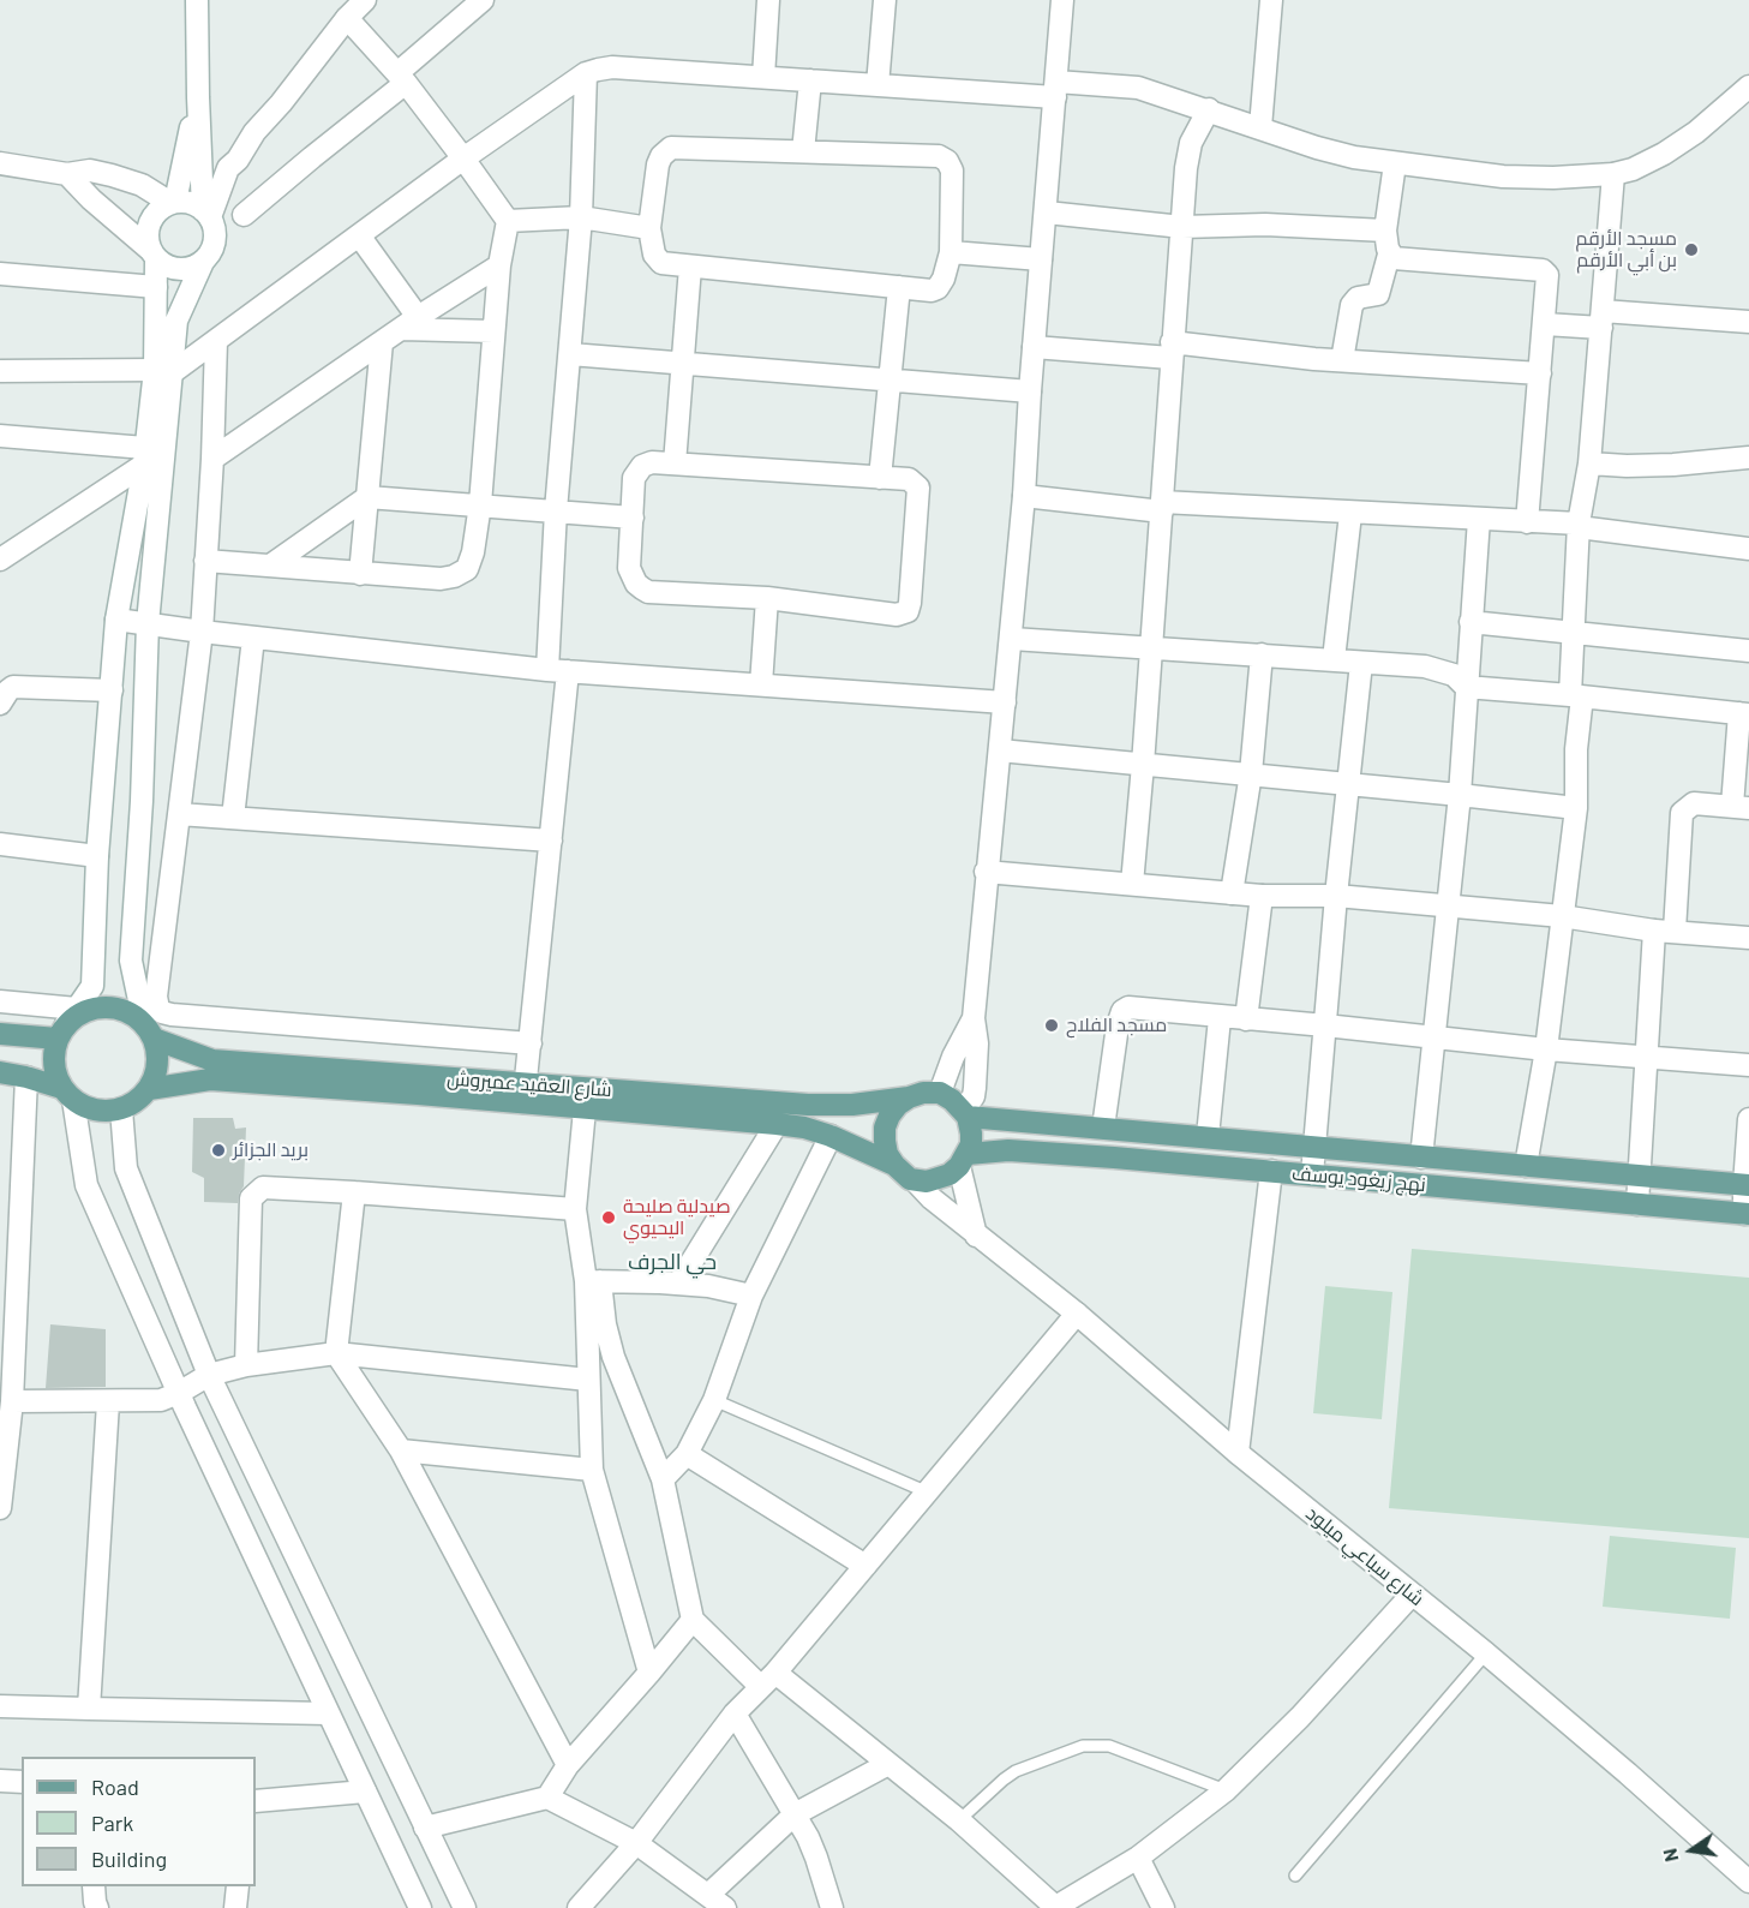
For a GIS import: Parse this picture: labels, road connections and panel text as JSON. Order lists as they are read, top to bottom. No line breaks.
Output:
{"streets":{"main road":["شارع العقيد عميروش","نهج زيغود يوسف"],"street":["شارع سباعي ميلود"]},"crossings":[["شارع العقيد عميروش","نهج زيغود يوسف"],["شارع العقيد عميروش","شارع سباعي ميلود"],["نهج زيغود يوسف","شارع سباعي ميلود"]],"districts":["حي الجرف"],"places":["مسجد الأرقم بن أبي الأرقم","مسجد الفلاح","بريد الجزائر","صيدلية صليحة اليحيوي"],"legend":["Road","Park","Building"],"north":"left"}
